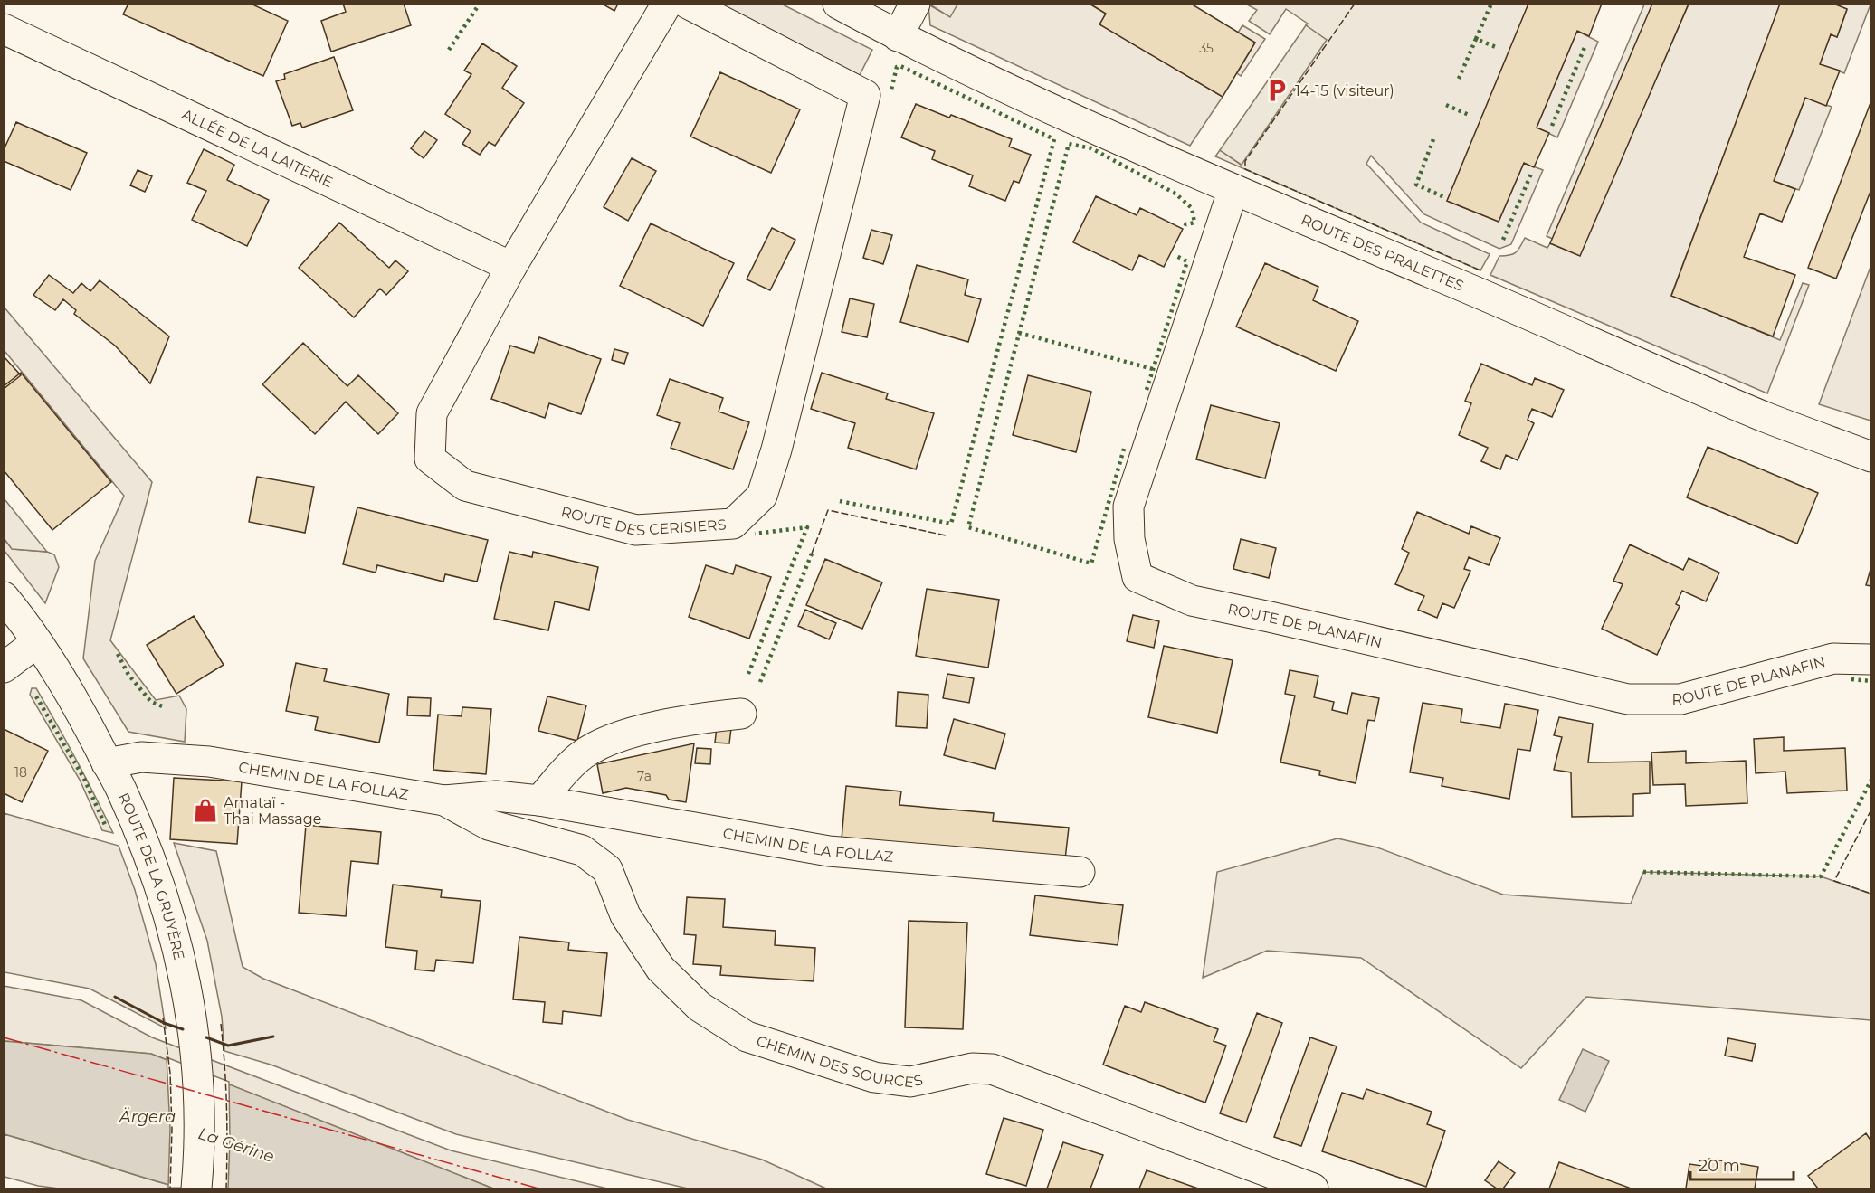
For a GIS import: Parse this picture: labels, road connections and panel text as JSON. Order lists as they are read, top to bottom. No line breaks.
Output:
{"streets":{"street":["ALLÉE DE LA LAITERIE","ROUTE DES PRALETTES","ROUTE DES CERISIERS","ROUTE DE PLANAFIN","CHEMIN DE LA FOLLAZ","ROUTE DE LA GRUYÈRE","CHEMIN DES SOURCES"]},"crossings":[["ALLÉE DE LA LAITERIE","ROUTE DES CERISIERS"],["ROUTE DES PRALETTES","ROUTE DE PLANAFIN"],["CHEMIN DE LA FOLLAZ","ROUTE DE LA GRUYÈRE"],["CHEMIN DE LA FOLLAZ","CHEMIN DES SOURCES"]],"water":["Ärgera","La Gérine"],"places":{"parking":["14-15 (visiteur)"],"shop":["Amataï - Thai Massage"]},"house_numbers":["35","18","7a"],"scale_bar":"20 m"}
